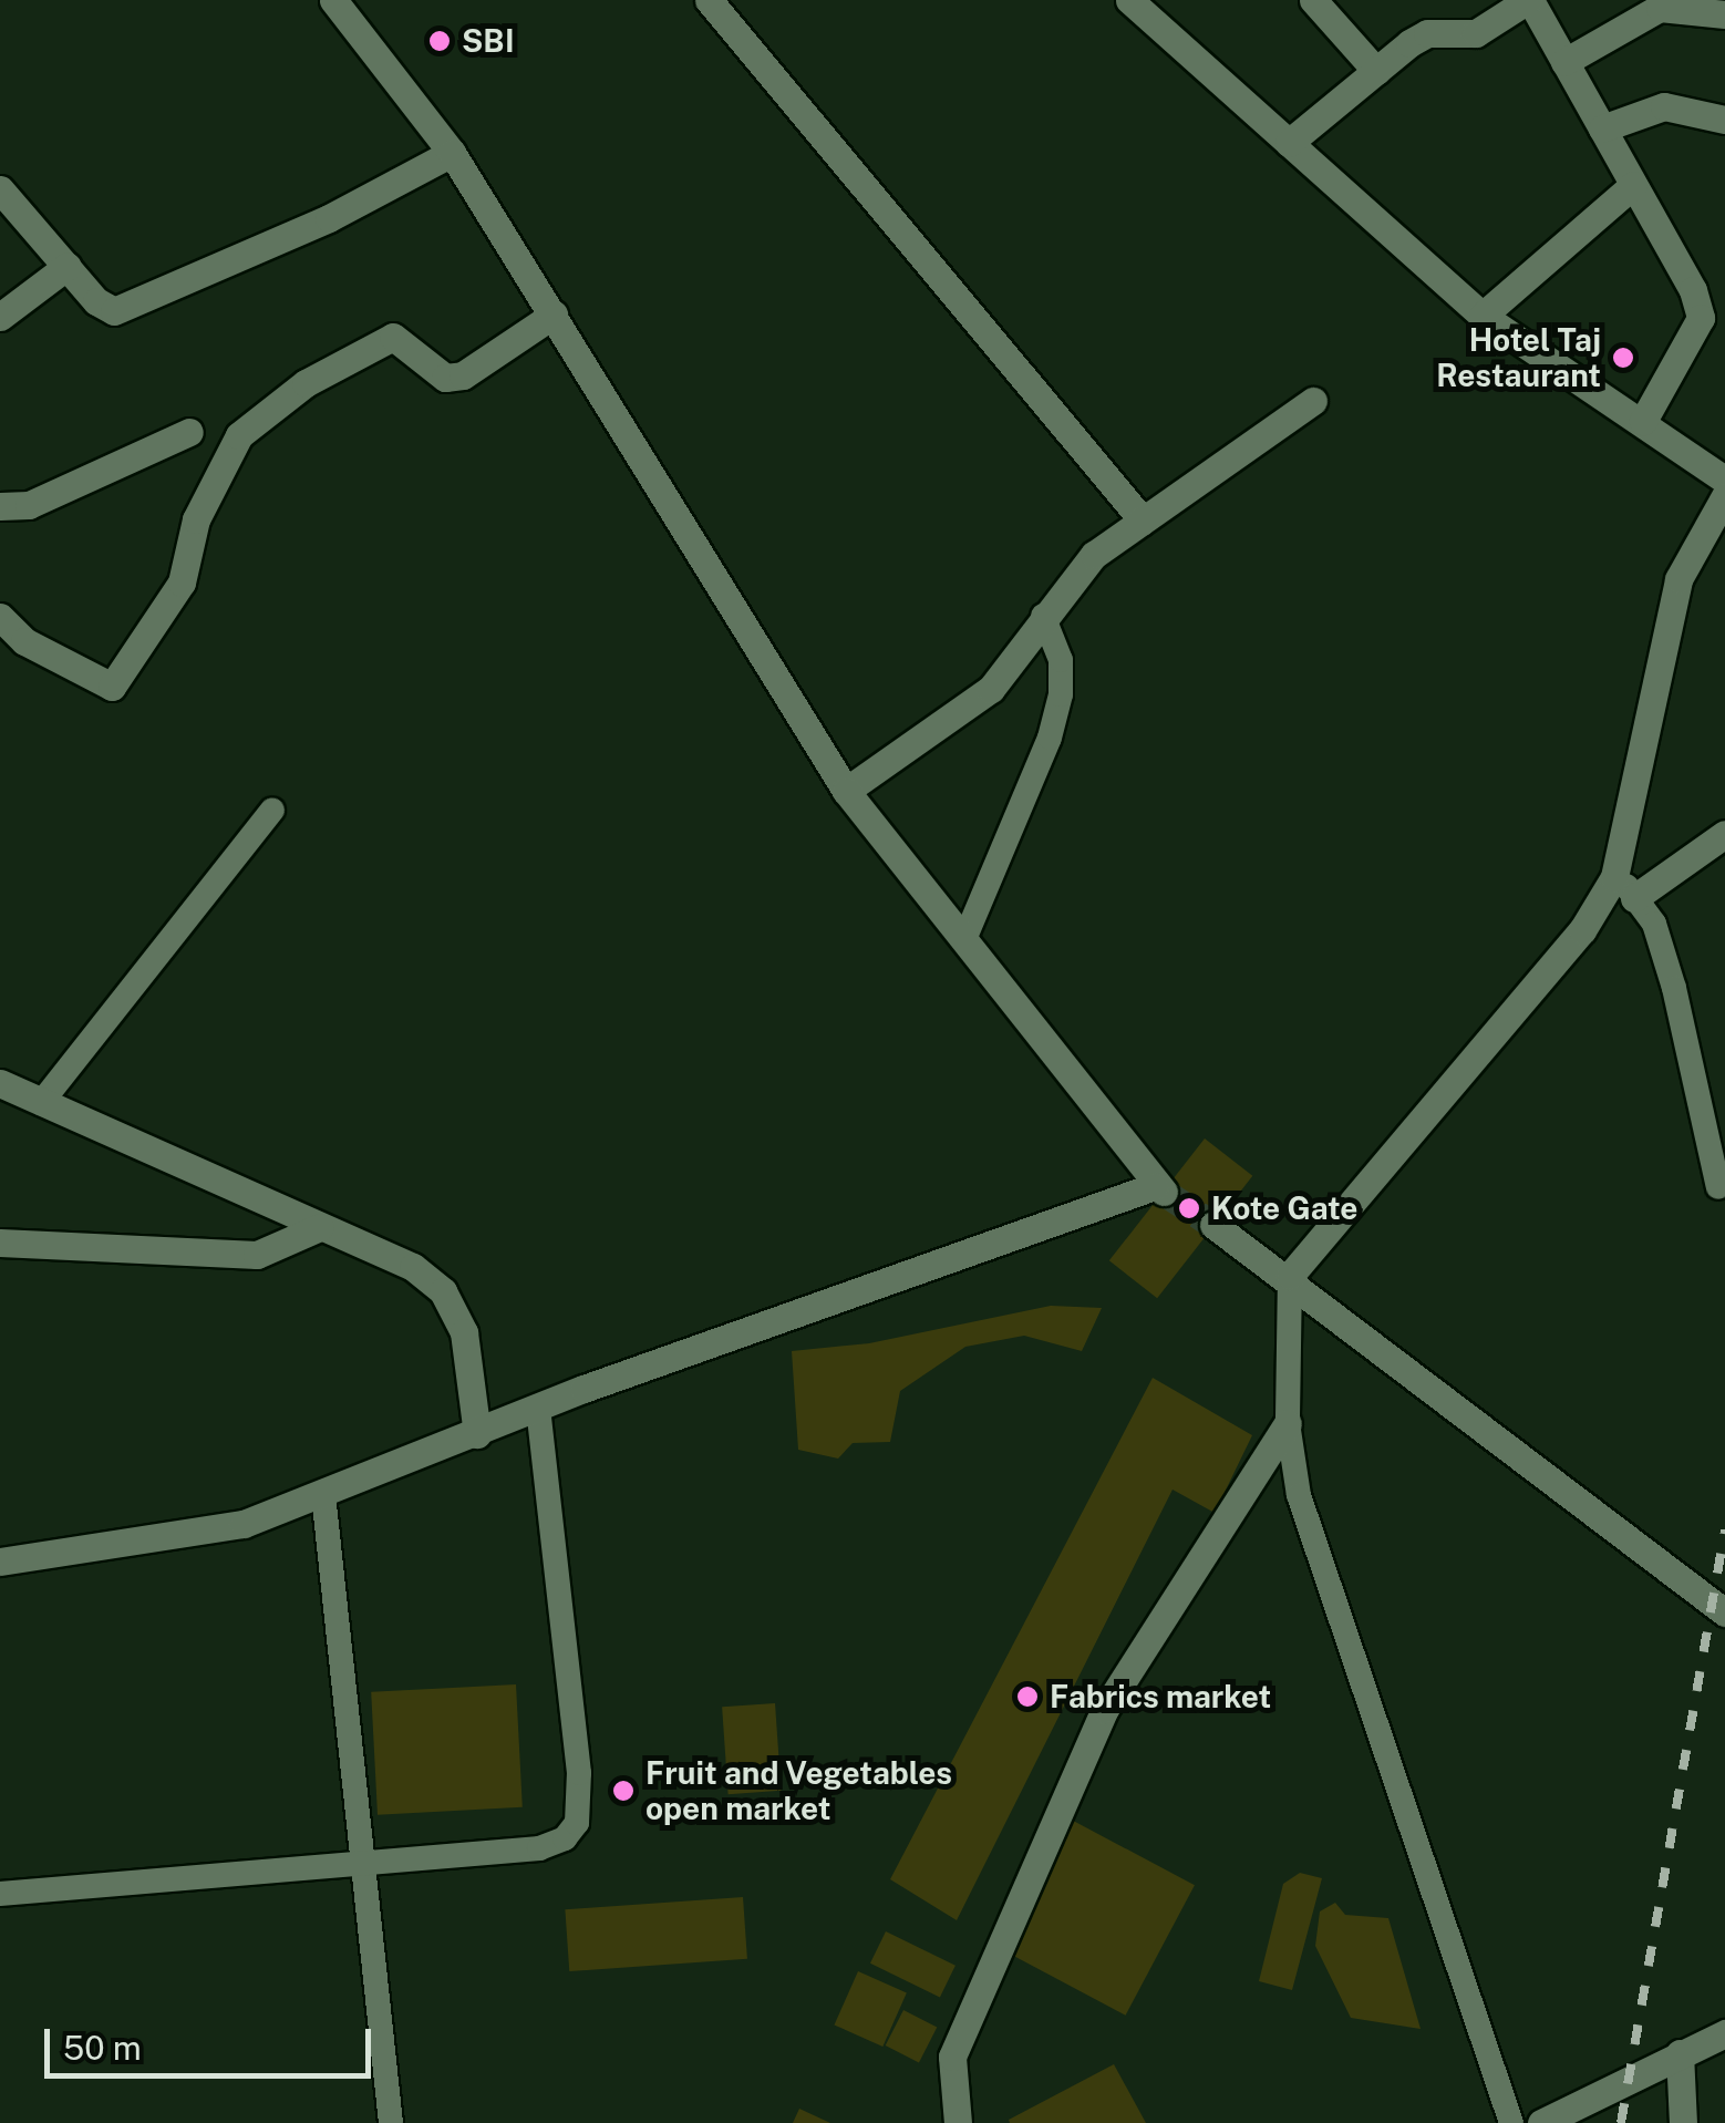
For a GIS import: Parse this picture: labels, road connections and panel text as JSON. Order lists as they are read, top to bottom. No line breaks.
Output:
{"places":["SBI","Hotel Taj Restaurant","Kote Gate","Fabrics market","Fruit and Vegetables open market"],"scale_bar":"50 m"}
